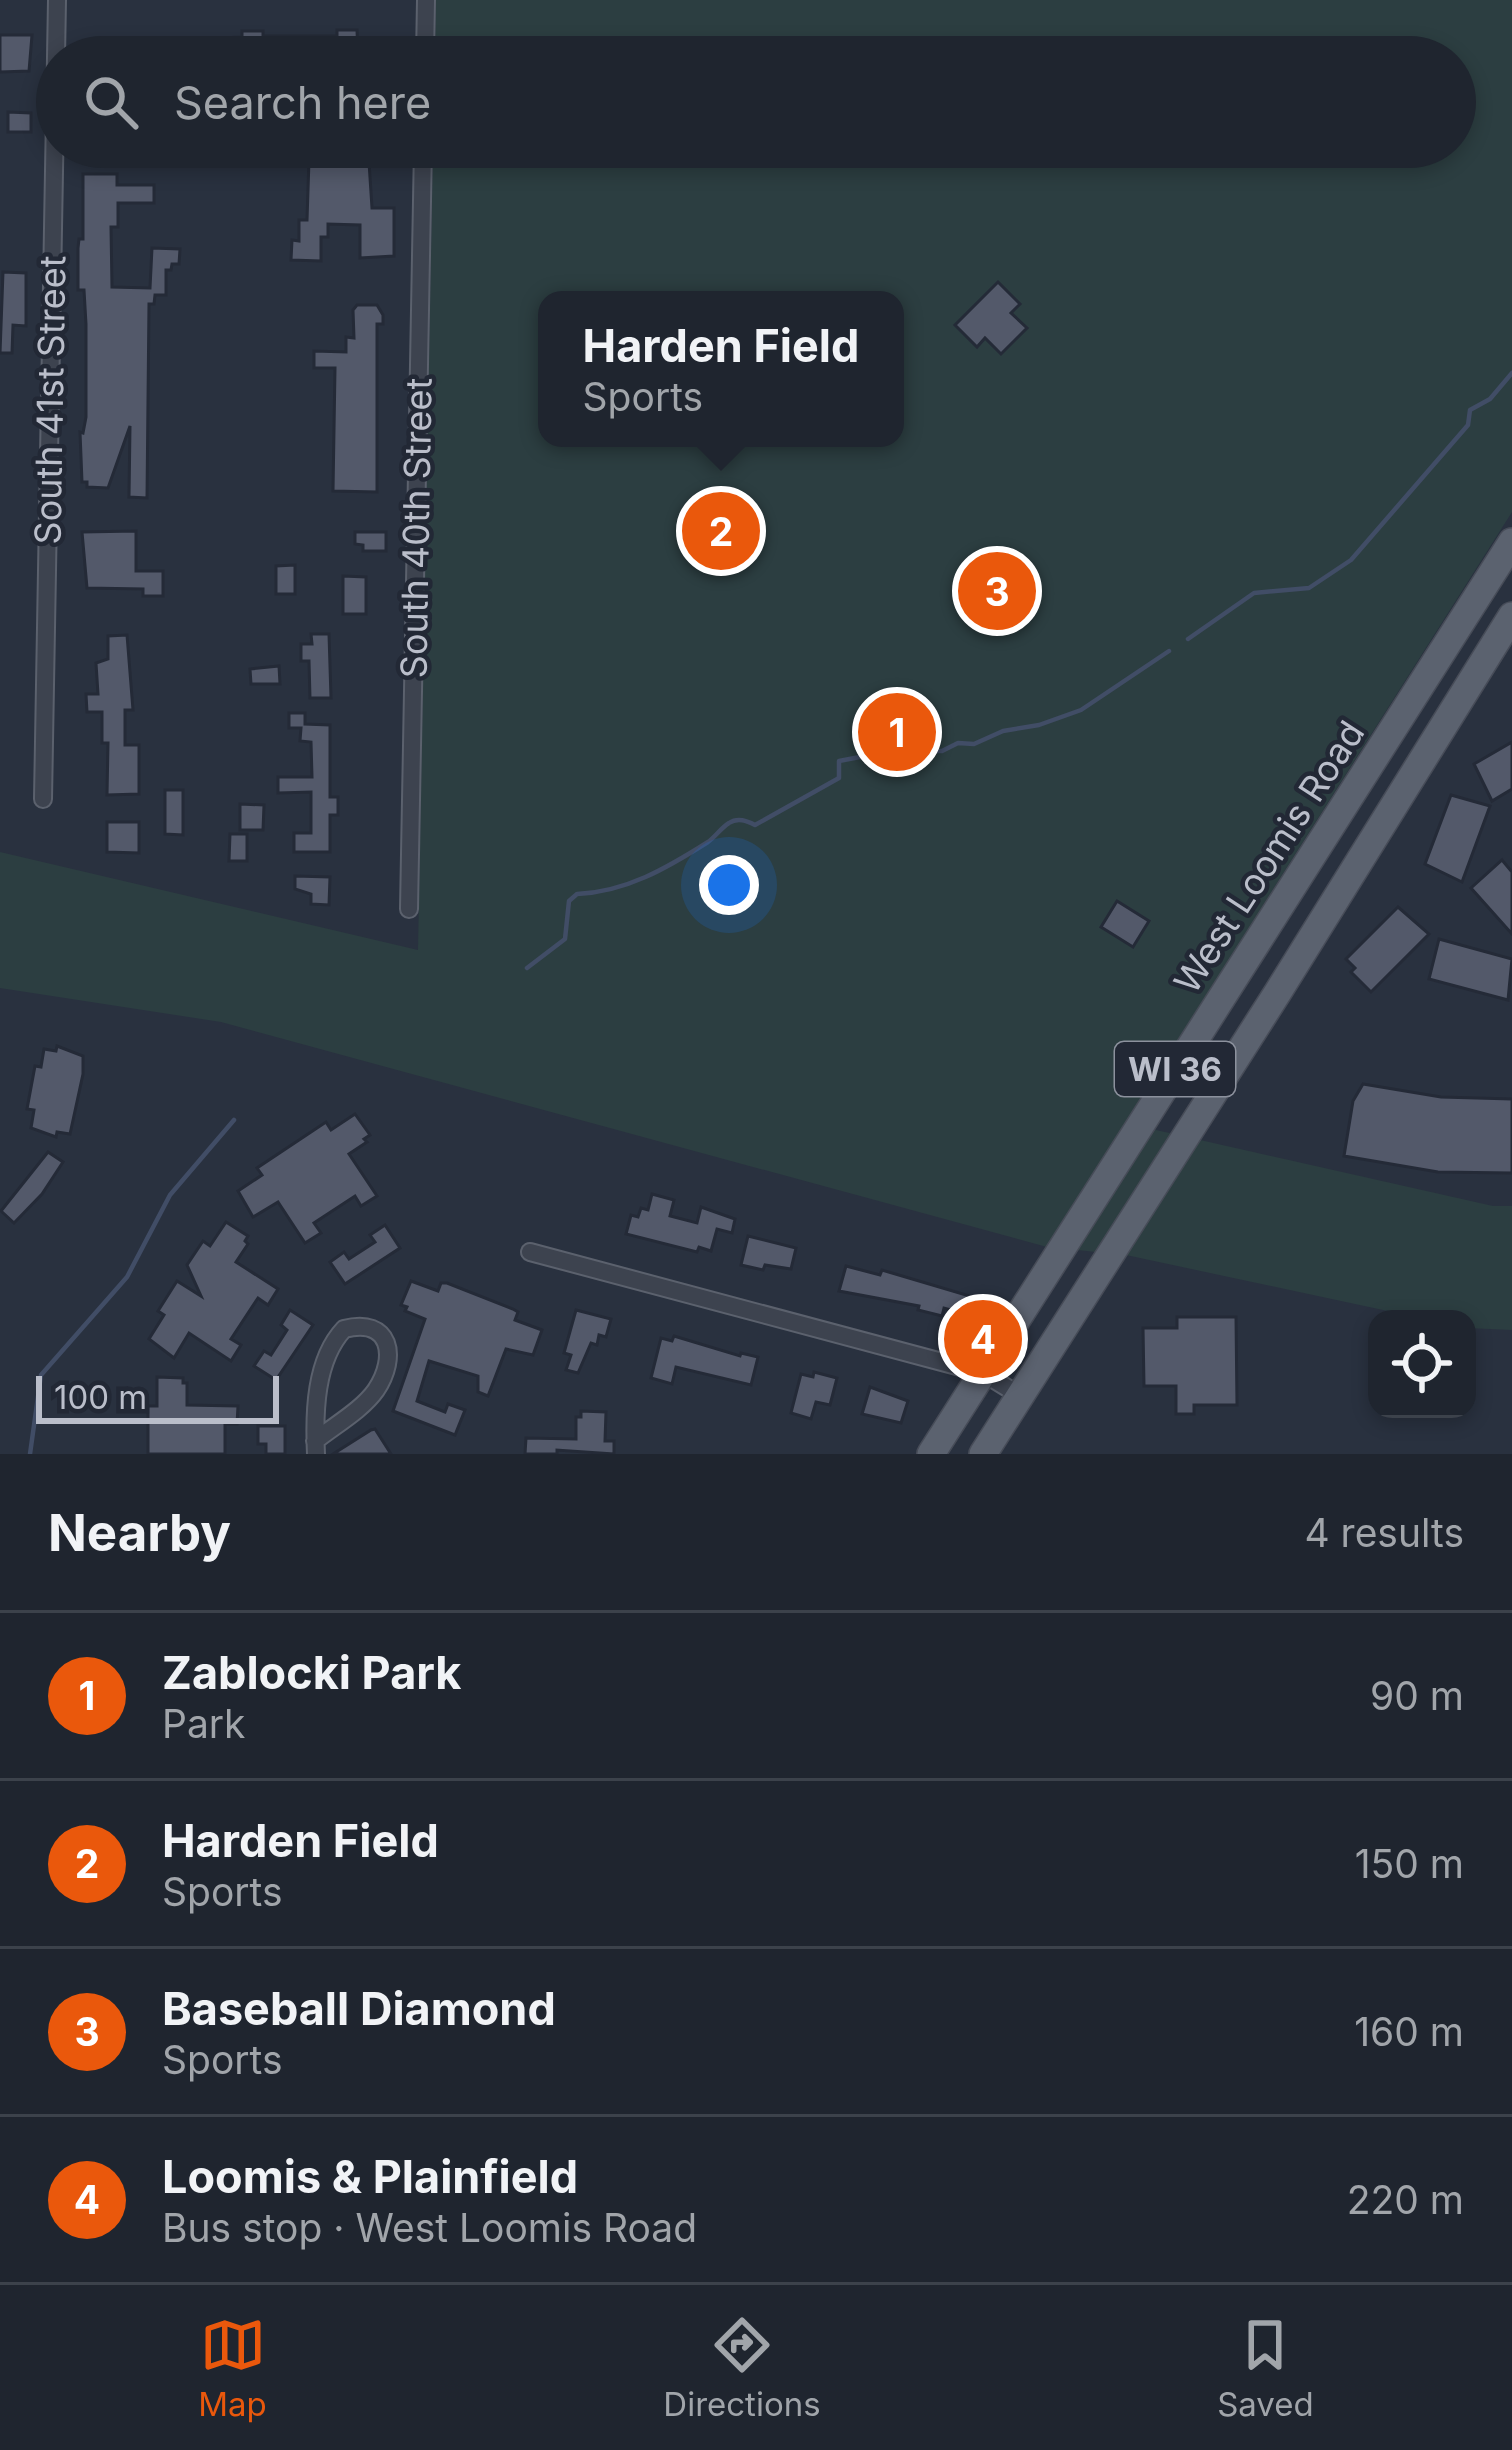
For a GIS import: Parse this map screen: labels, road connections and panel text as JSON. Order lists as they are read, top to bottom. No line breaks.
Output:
{"streets":{"main road":["West Loomis Road","WI 36"],"street":["South 41st Street","South 40th Street"]},"scale_bar":"100 m","page":{"search":"Search here","popup":["Harden Field","Sports"],"pins":["2","3","1","4"],"scale":"100 m","heading":["Nearby","4 results"],"list":[{"mark":"1","name":"Zablocki Park","note":"Park","value":"90 m"},{"mark":"2","name":"Harden Field","note":"Sports","value":"150 m"},{"mark":"3","name":"Baseball Diamond","note":"Sports","value":"160 m"},{"mark":"4","name":"Loomis & Plainfield","note":"Bus stop · West Loomis Road","value":"220 m"}],"nav":["Map","Directions","Saved"]}}
